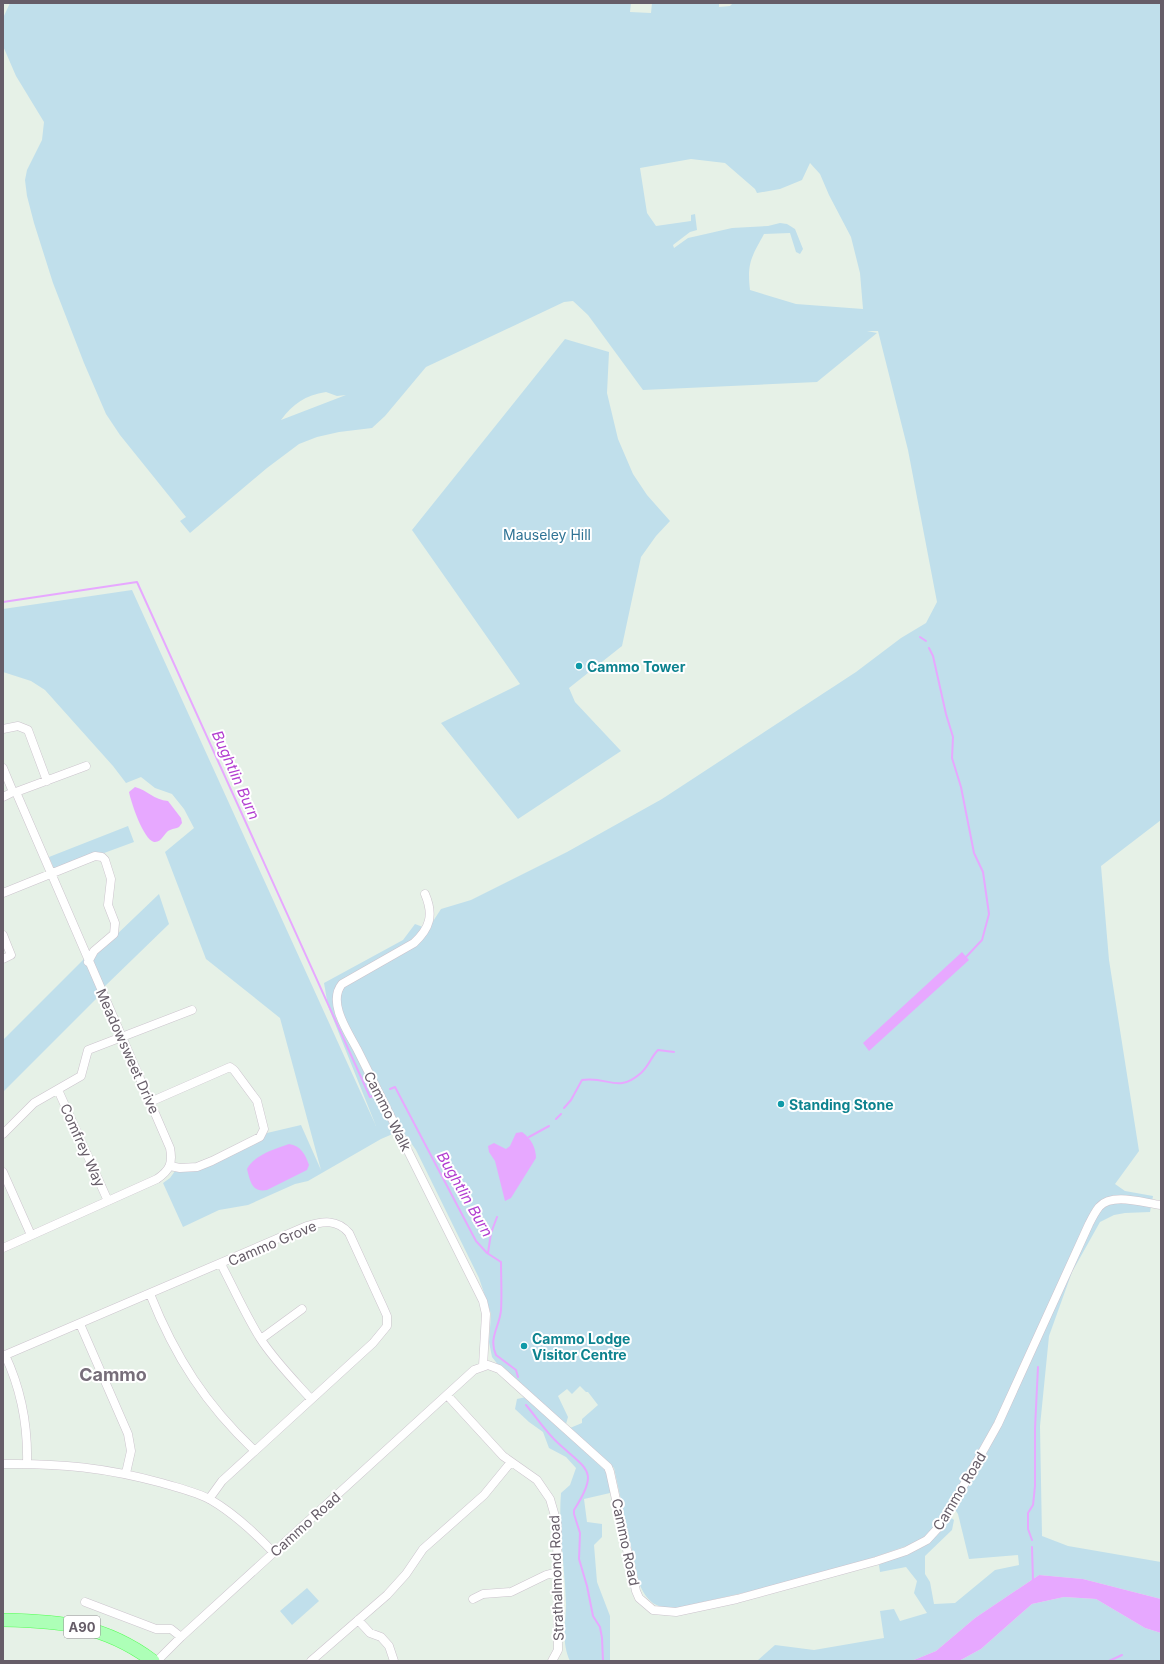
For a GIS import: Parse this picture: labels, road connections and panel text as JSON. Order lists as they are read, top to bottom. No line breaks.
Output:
{"streets":{"main road":["A90"],"street":["Meadowsweet Drive","Cammo Walk","Comfrey Way","Cammo Grove","Cammo Road","Strathalmond Road"]},"crossings":[["Cammo Walk","Cammo Road"],["Cammo Road","Strathalmond Road"]],"districts":["Cammo"],"water":["Bughtlin Burn"],"parks":["Mauseley Hill"],"places":["Cammo Tower","Standing Stone","Cammo Lodge Visitor Centre"]}
